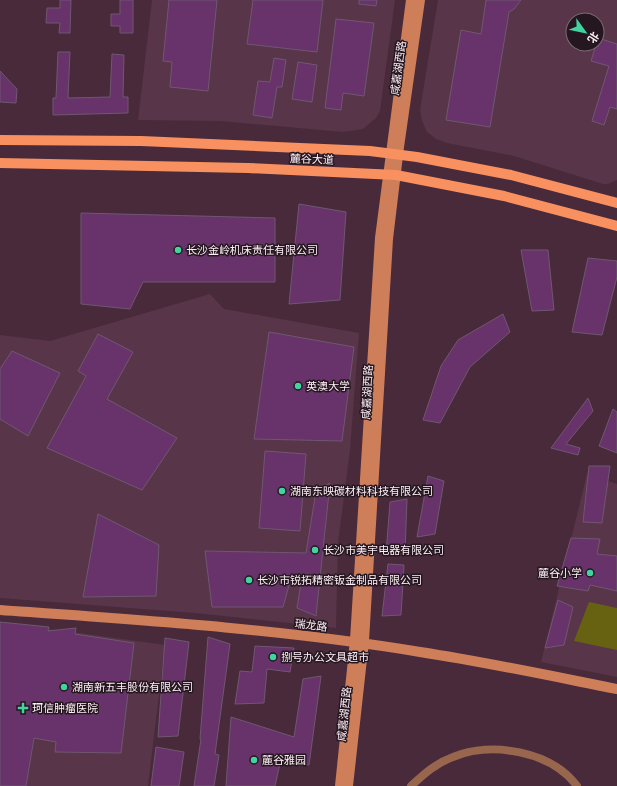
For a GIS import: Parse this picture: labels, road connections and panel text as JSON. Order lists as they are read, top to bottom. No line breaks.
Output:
{"streets":{"main road":["麓谷大道"],"street":["咸嘉湖西路","瑞龙路"]},"crossings":[["咸嘉湖西路","麓谷大道"],["咸嘉湖西路","瑞龙路"]],"places":{"other":["长沙金岭机床责任有限公司","英澳大学","湖南东映碳材料科技有限公司","长沙市美宇电器有限公司","麓谷小学","长沙市锐拓精密钣金制品有限公司","捌号办公文具超市","湖南新五丰股份有限公司","麓谷雅园"],"health":["珂信肿瘤医院"]},"north":"bottom right"}
